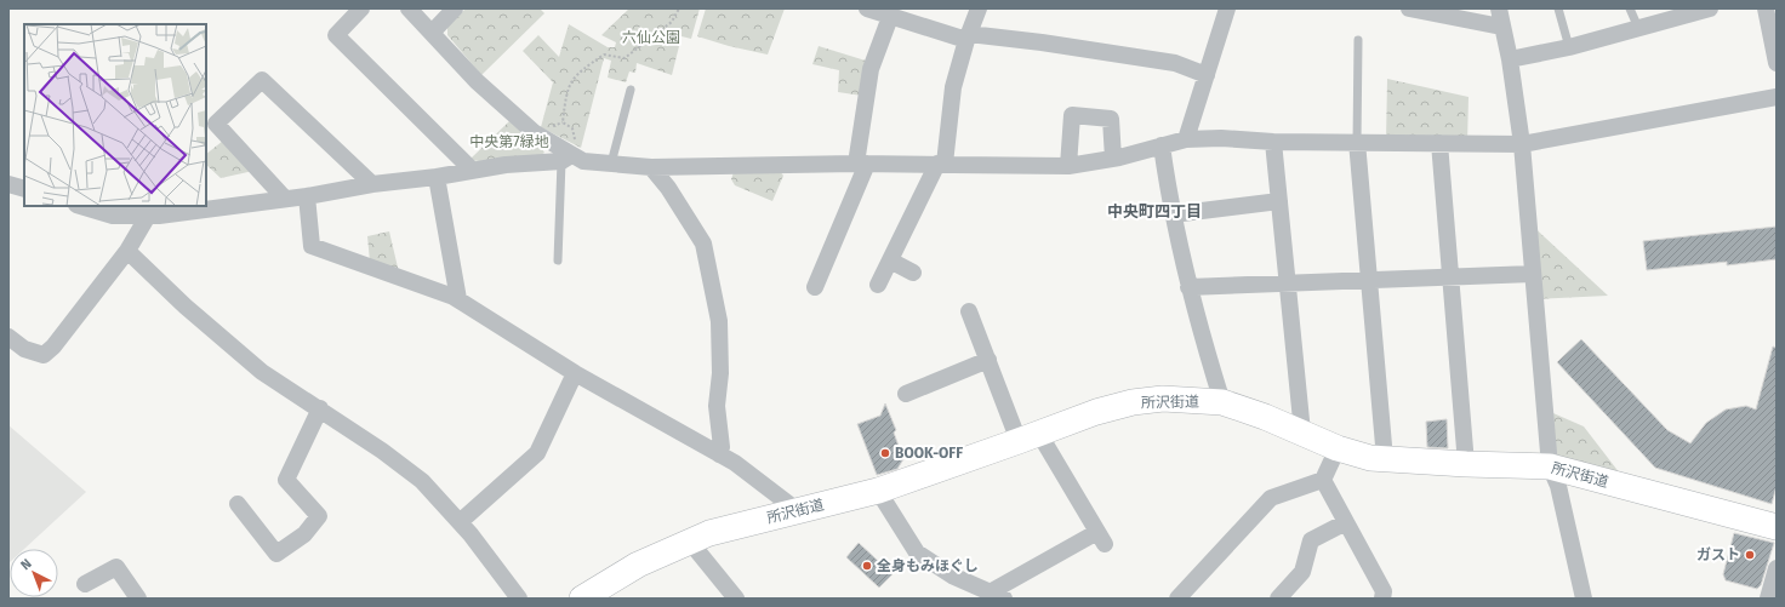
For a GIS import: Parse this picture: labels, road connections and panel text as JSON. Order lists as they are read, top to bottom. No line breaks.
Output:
{"streets":{"main road":["所沢街道"]},"districts":["中央町四丁目"],"parks":["六仙公園","中央第7緑地"],"places":["BOOK-OFF","ガスト","全身もみほぐし"],"north":"top left"}
